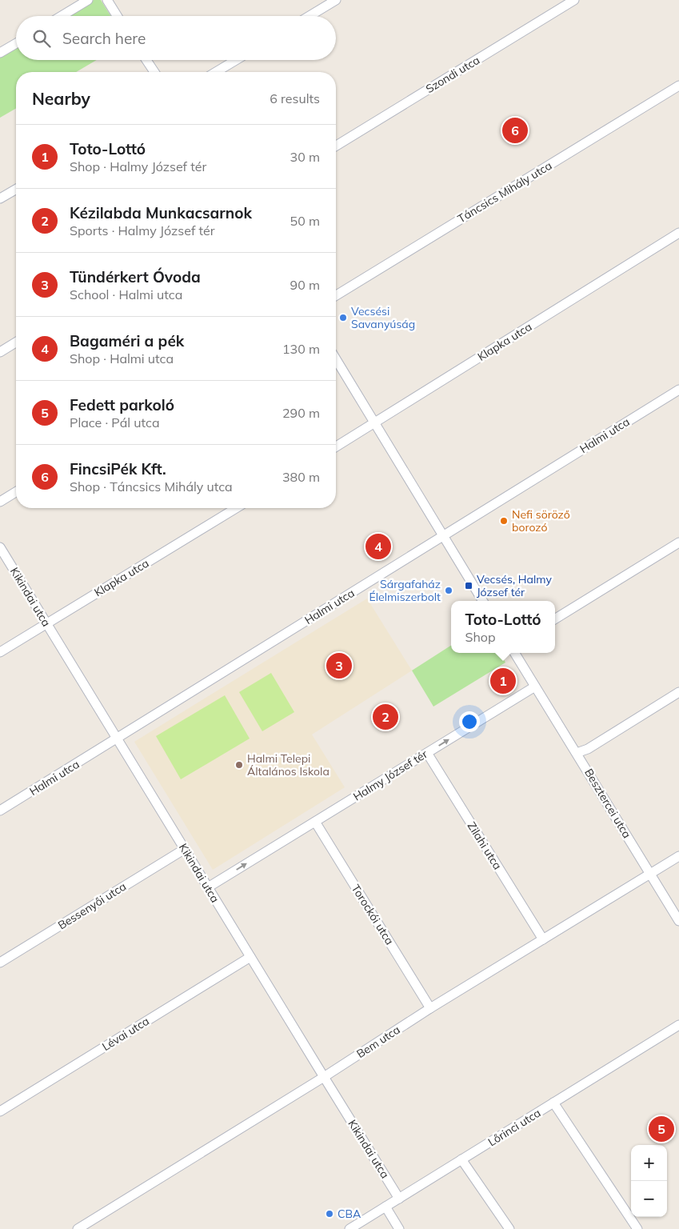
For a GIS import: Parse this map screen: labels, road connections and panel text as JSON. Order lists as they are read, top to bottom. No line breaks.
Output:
{"streets":{"street":["Szondi utca","Táncsics Mihály utca","Klapka utca","Halmi utca","Kikindai utca","Halmy József tér","Besztercei utca","Zilahi utca","Bessenyői utca","Torockói utca","Lévai utca","Bem utca","Lőrinci utca"]},"crossings":[["Klapka utca","Kikindai utca"],["Halmi utca","Kikindai utca"],["Kikindai utca","Halmy József tér"],["Kikindai utca","Bessenyői utca"],["Kikindai utca","Lévai utca"],["Kikindai utca","Bem utca"],["Kikindai utca","Lőrinci utca"],["Halmy József tér","Besztercei utca"],["Halmy József tér","Zilahi utca"],["Halmy József tér","Torockói utca"],["Besztercei utca","Bem utca"],["Zilahi utca","Bem utca"],["Torockói utca","Bem utca"]],"one_way":["Halmy József tér"],"places":{"other":["Vecsési Savanyúság","Nefi söröző borozó","Sárgafaház Élelmiszerbolt","Halmi Telepi Általános Iskola","CBA"],"transit":["Vecsés, Halmy József tér"]},"page":{"search":"Search here","heading":["Nearby","6 results"],"pins":["6","4","3","1","2","5"],"list":[{"mark":"1","name":"Toto-Lottó","note":"Shop · Halmy József tér","value":"30 m"},{"mark":"2","name":"Kézilabda Munkacsarnok","note":"Sports · Halmy József tér","value":"50 m"},{"mark":"3","name":"Tündérkert Óvoda","note":"School · Halmi utca","value":"90 m"},{"mark":"4","name":"Bagaméri a pék","note":"Shop · Halmi utca","value":"130 m"},{"mark":"5","name":"Fedett parkoló","note":"Place · Pál utca","value":"290 m"},{"mark":"6","name":"FincsiPék Kft.","note":"Shop · Táncsics Mihály utca","value":"380 m"}],"popup":["Toto-Lottó","Shop"],"map_buttons":["+","−"]}}
